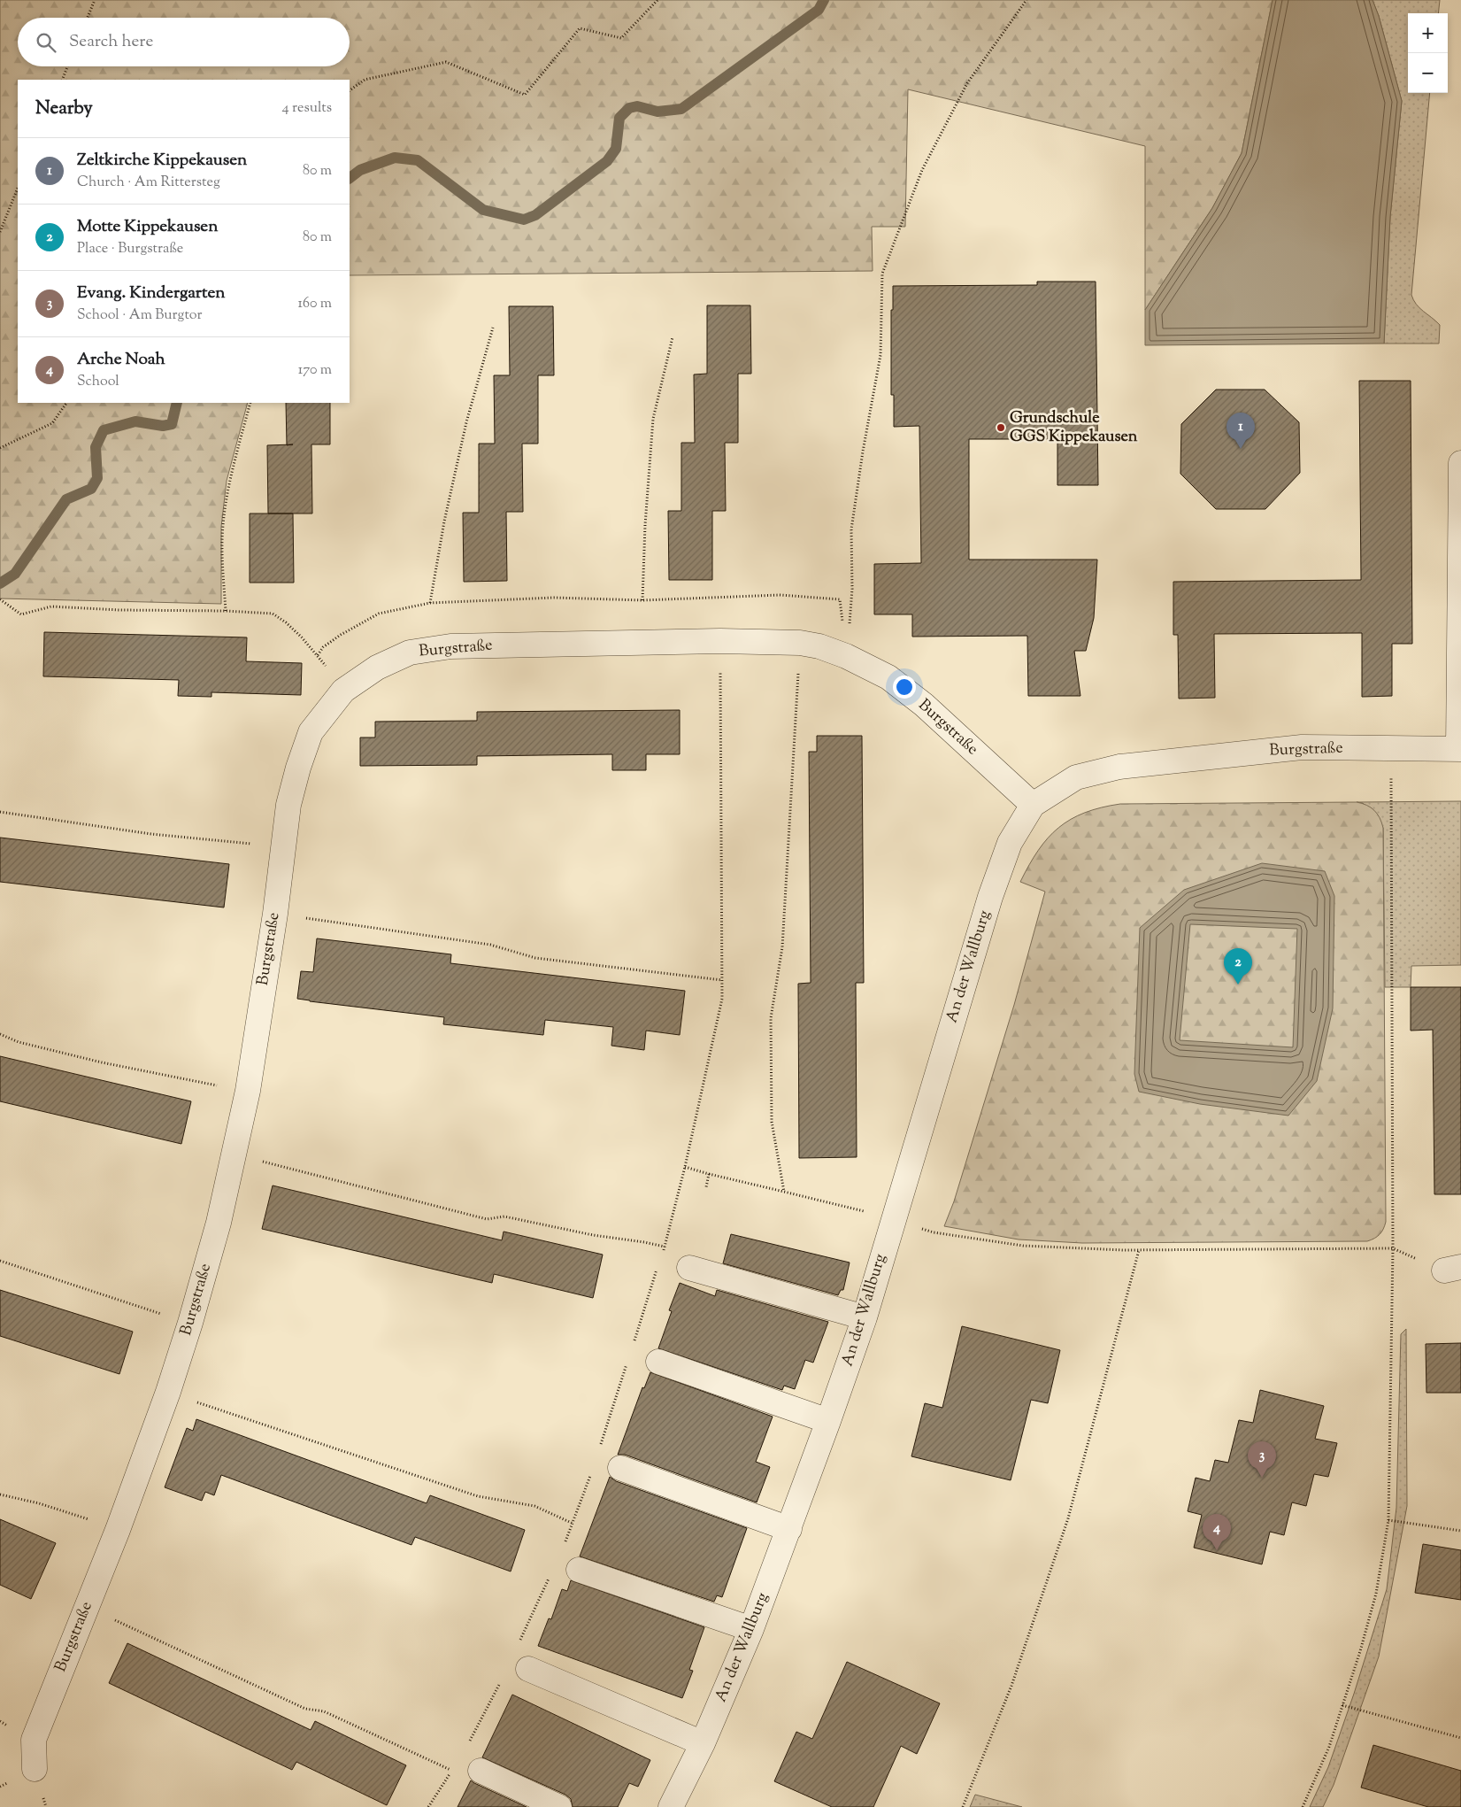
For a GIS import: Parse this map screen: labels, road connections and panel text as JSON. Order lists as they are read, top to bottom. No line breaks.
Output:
{"streets":{"street":["Burgstraße","An der Wallburg"]},"crossings":[["Burgstraße","An der Wallburg"]],"places":["Grundschule GGS Kippekausen"],"page":{"map_buttons":["+","−"],"search":"Search here","heading":["Nearby","4 results"],"list":[{"mark":"1","name":"Zeltkirche Kippekausen","note":"Church · Am Rittersteg","value":"80 m"},{"mark":"2","name":"Motte Kippekausen","note":"Place · Burgstraße","value":"80 m"},{"mark":"3","name":"Evang. Kindergarten","note":"School · Am Burgtor","value":"160 m"},{"mark":"4","name":"Arche Noah","note":"School","value":"170 m"}],"pins":["1","2","3","4"]}}
